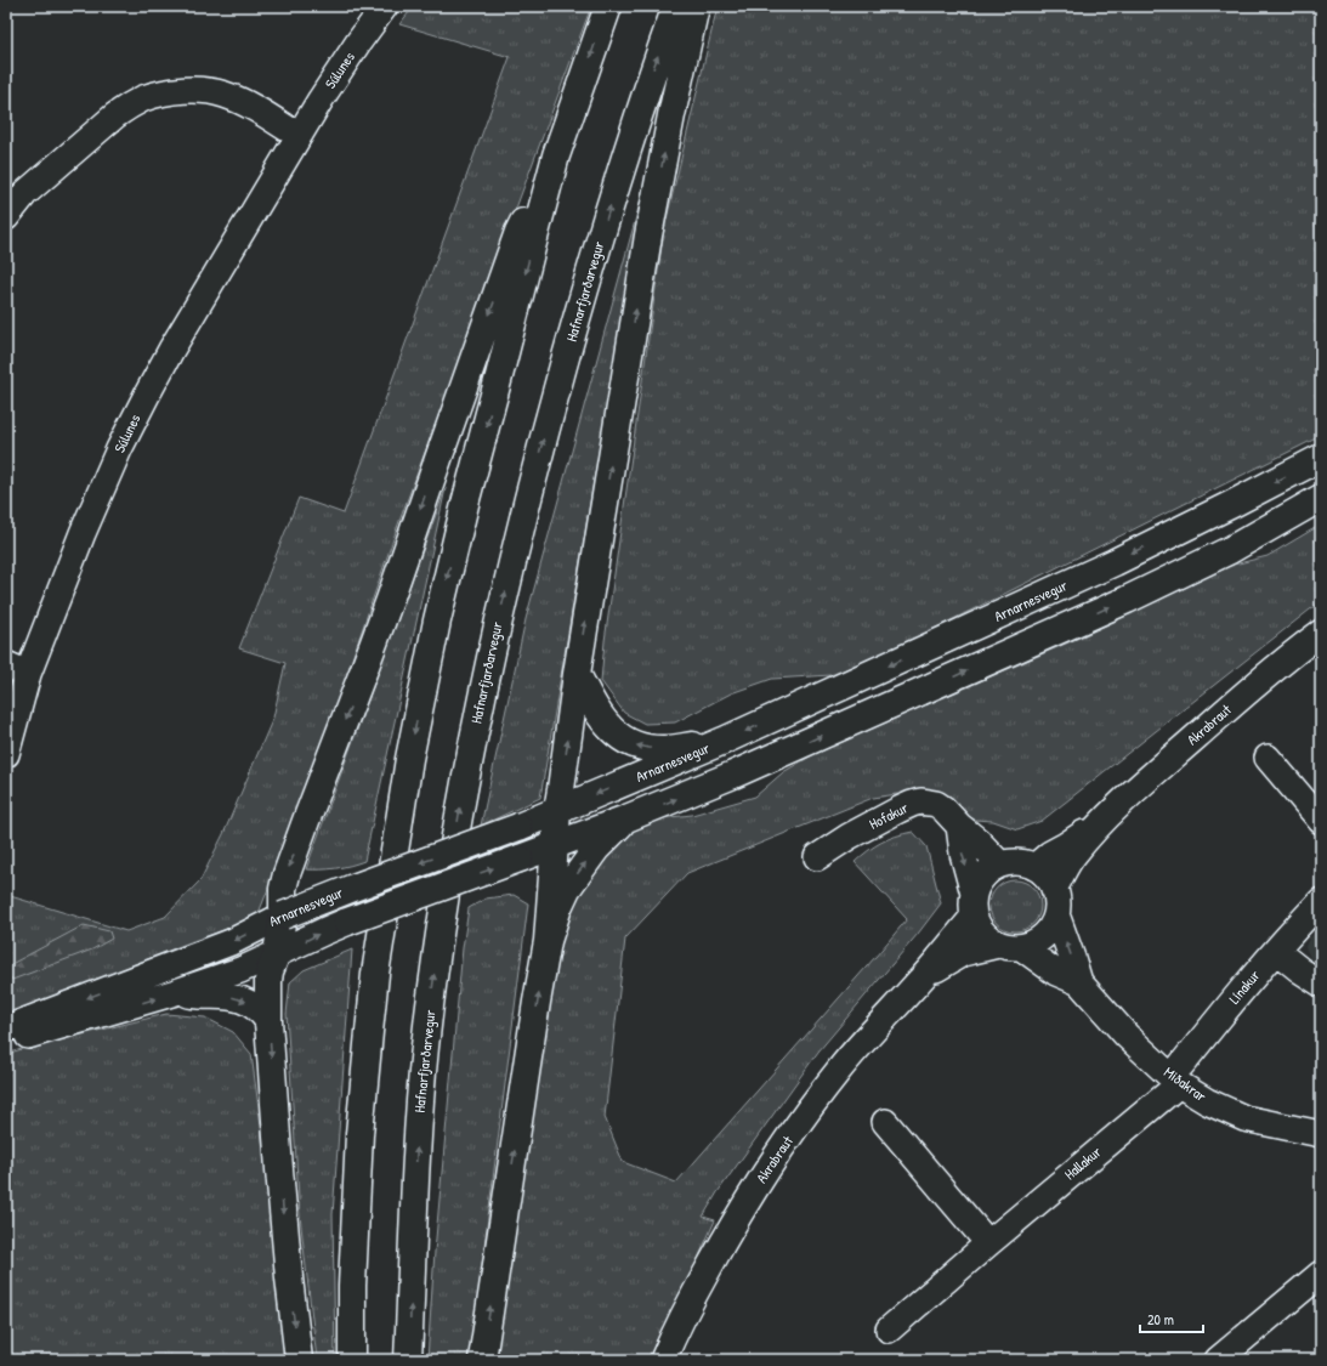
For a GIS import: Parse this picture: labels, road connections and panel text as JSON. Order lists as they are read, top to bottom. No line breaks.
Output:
{"streets":{"main road":["Hafnarfjarðarvegur","Arnarnesvegur"],"street":["Súlunes","Akrabraut","Hofakur","Línakur","Miðakrar","Hallakur"]},"crossings":[["Akrabraut","Hofakur"],["Akrabraut","Miðakrar"],["Hofakur","Miðakrar"],["Línakur","Miðakrar"],["Línakur","Hallakur"],["Miðakrar","Hallakur"]],"scale_bar":"20 m"}
